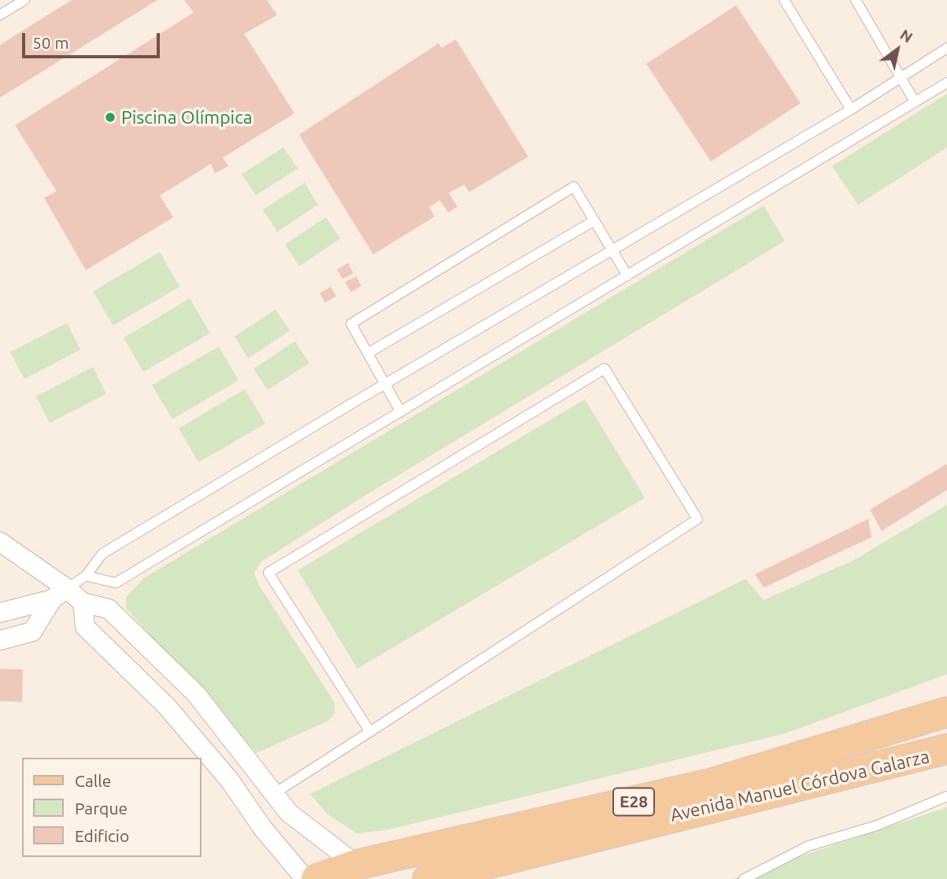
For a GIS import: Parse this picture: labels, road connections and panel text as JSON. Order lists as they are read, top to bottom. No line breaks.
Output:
{"streets":{"main road":["Avenida Manuel Córdova Galarza","E28"]},"places":["Piscina Olímpica"],"legend":["Calle","Parque","Edificio"],"scale_bar":"50 m","north":"top right"}
